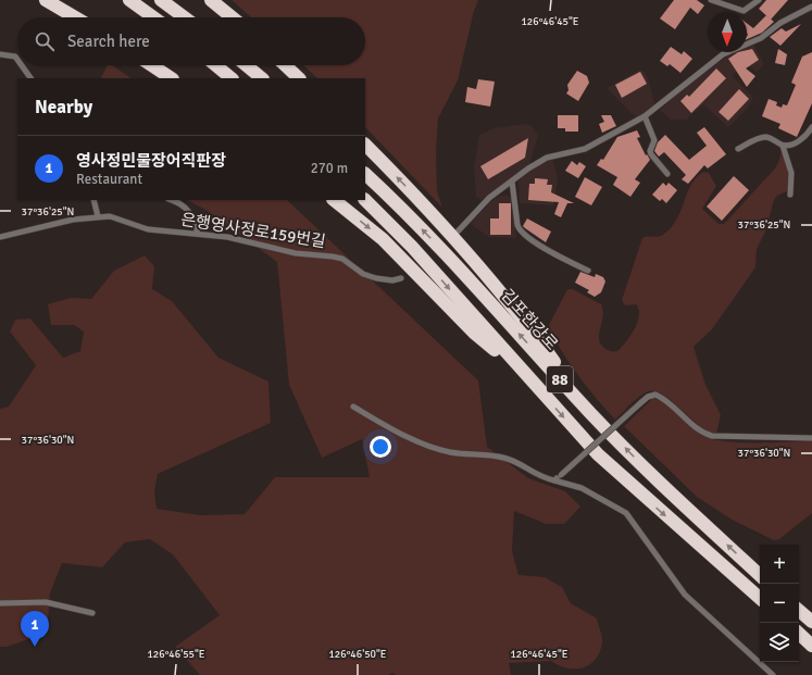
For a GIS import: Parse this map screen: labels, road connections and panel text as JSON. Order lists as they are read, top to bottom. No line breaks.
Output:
{"streets":{"highway":["김포한강로","88"],"lane":["은행영사정로159번길"]},"north":"bottom","page":{"search":"Search here","heading":"Nearby","list":[{"mark":"1","name":"영사정민물장어직판장","note":"Restaurant","value":"270 m"}],"map_buttons":["+","−"],"pins":"1"},"coordinates":["126°46'45\"E","37°36'25\"N","37°36'30\"N","126°46'55\"E","126°46'50\"E"]}
